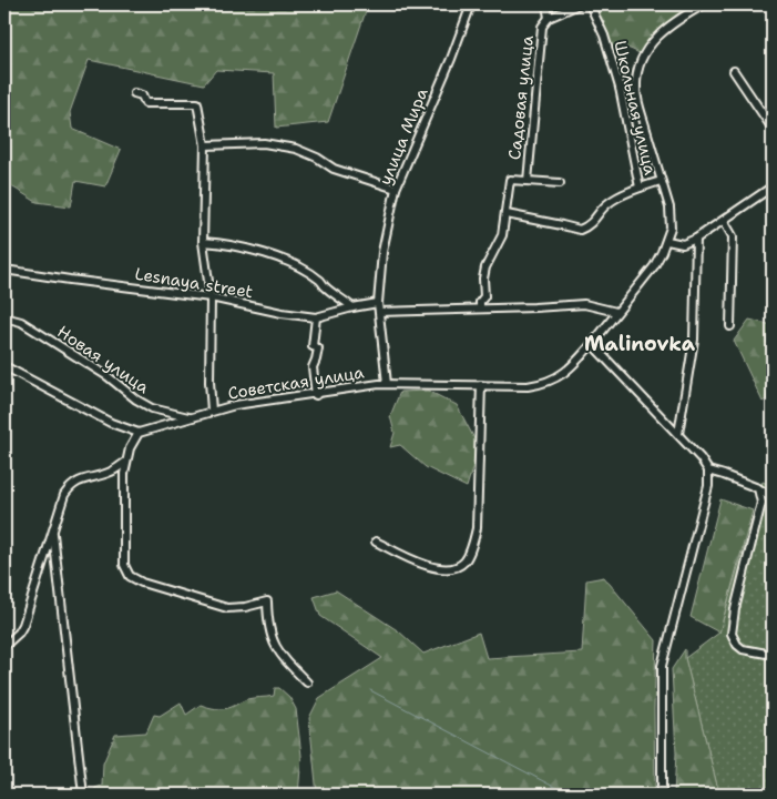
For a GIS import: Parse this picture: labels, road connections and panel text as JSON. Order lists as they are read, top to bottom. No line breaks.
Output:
{"streets":{"street":["Садовая улица","Школьная улица","улица Мира","Lesnaya street","Новая улица","Советская улица"]},"crossings":[["улица Мира","Lesnaya street"],["улица Мира","Советская улица"],["Новая улица","Советская улица"]],"districts":["Malinovka"]}
